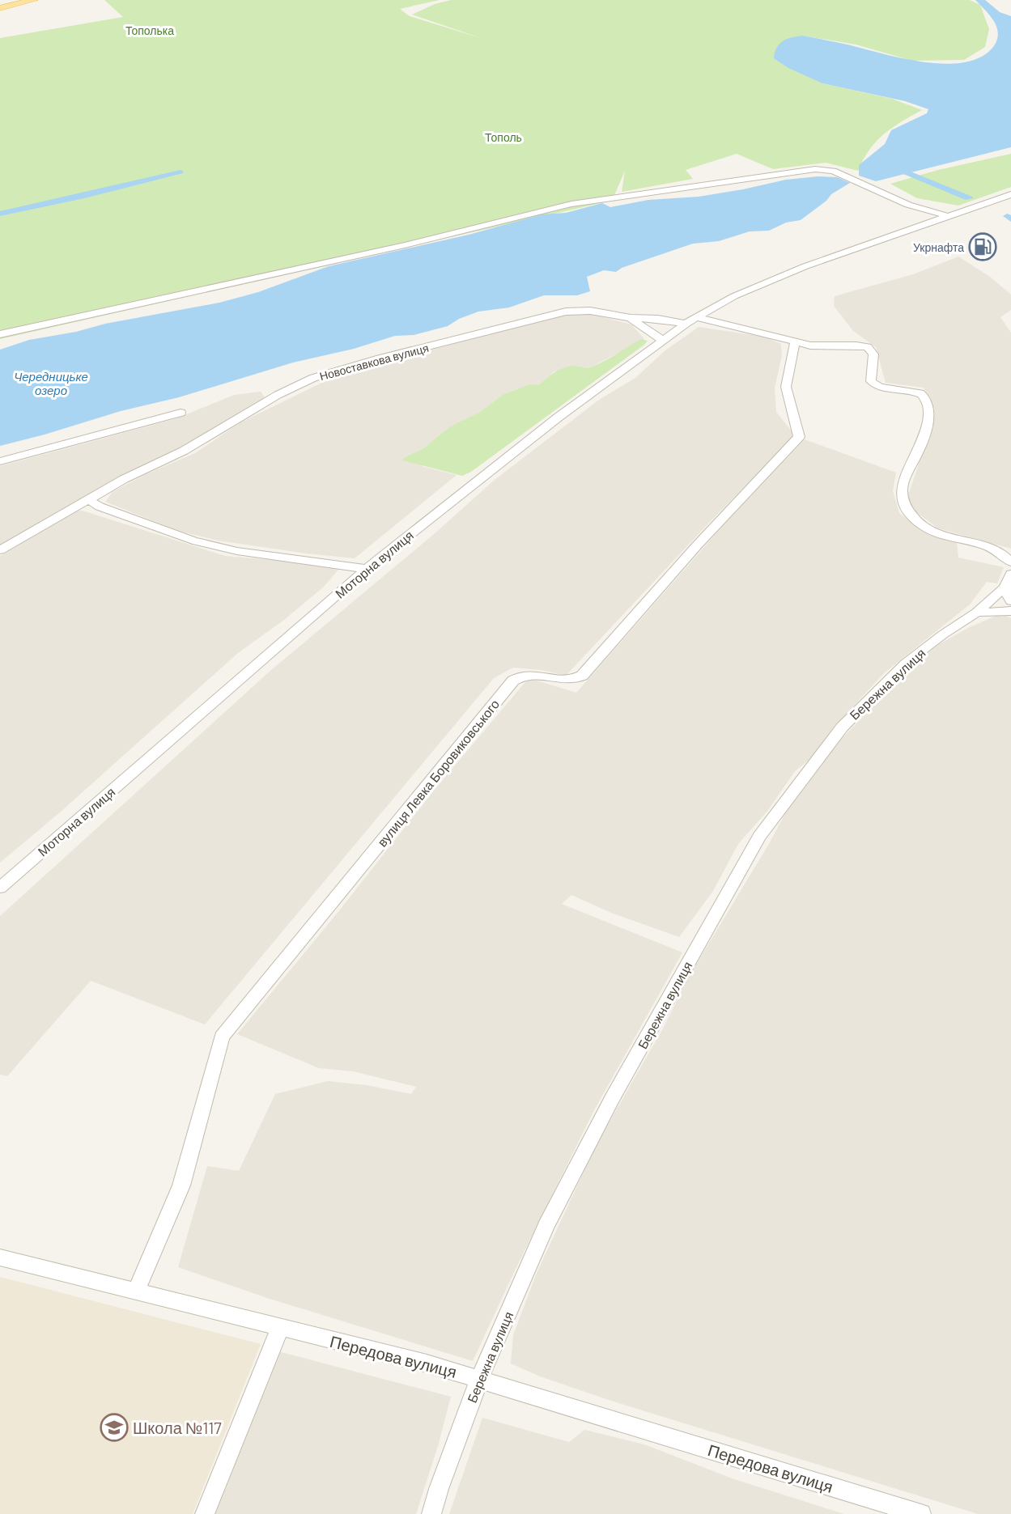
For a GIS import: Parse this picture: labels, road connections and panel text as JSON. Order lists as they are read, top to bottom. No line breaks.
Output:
{"streets":{"street":["Новоставкова вулиця","Моторна вулиця","Бережна вулиця","вулиця Левка Боровиковського","Передова вулиця"]},"crossings":[["Новоставкова вулиця","Моторна вулиця"],["Бережна вулиця","Передова вулиця"],["вулиця Левка Боровиковського","Передова вулиця"]],"water":["Чередницьке озеро"],"parks":["Тополька","Тополь"],"places":{"fuel station":["Укрнафта"],"school or university":["Школа №117"]}}
